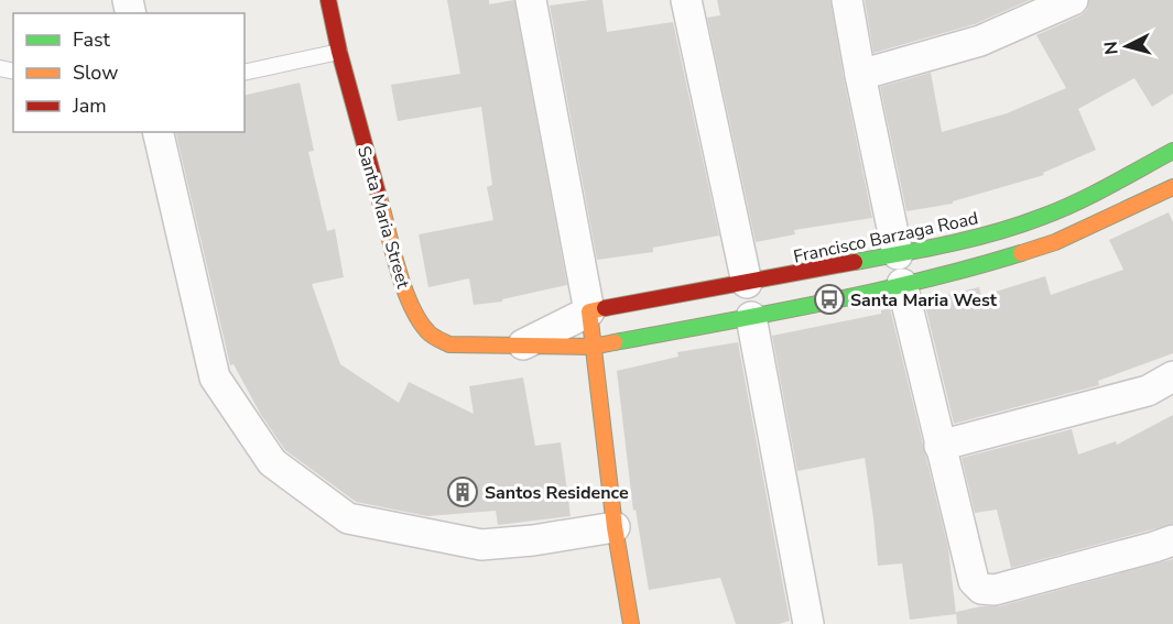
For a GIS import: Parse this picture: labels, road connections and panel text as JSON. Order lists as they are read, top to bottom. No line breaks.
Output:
{"streets":{"street":["Santa Maria Street","Francisco Barzaga Road"]},"crossings":[["Santa Maria Street","Francisco Barzaga Road"]],"places":{"bus stop":["Santa Maria West"],"building":["Santos Residence"]},"legend":["Fast","Slow","Jam"],"north":"left"}
